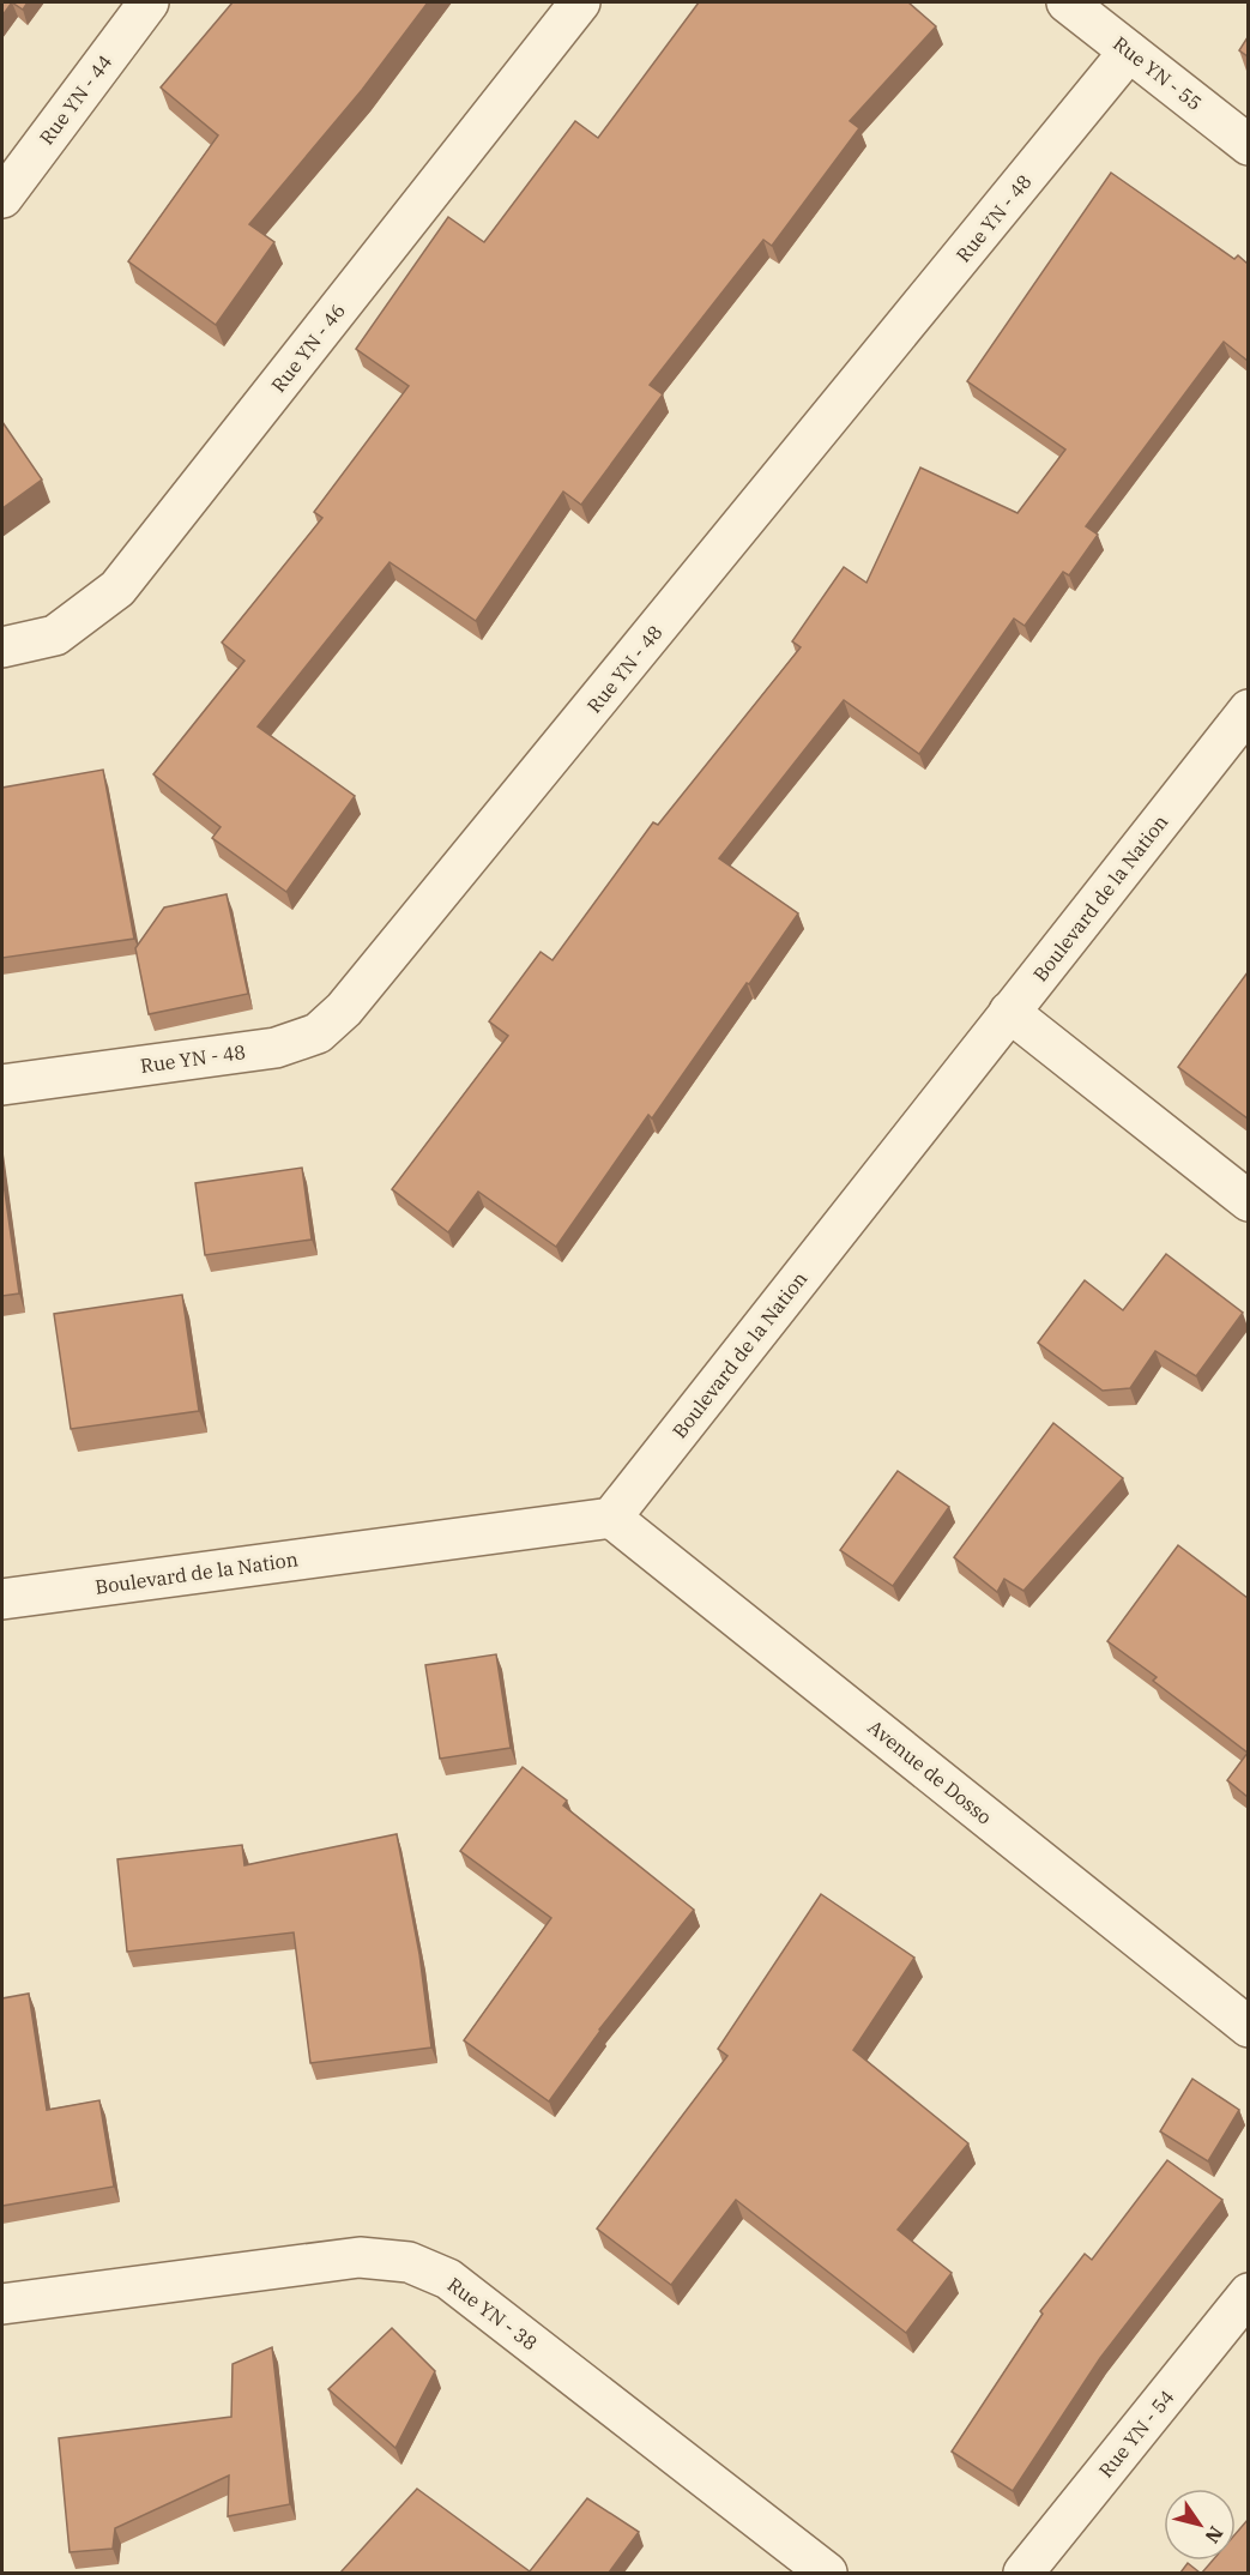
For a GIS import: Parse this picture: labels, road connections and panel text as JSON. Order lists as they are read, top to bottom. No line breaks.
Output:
{"streets":{"street":["Rue YN - 55","Rue YN - 44","Rue YN - 48","Rue YN - 46","Boulevard de la Nation","Avenue de Dosso","Rue YN - 38","Rue YN - 54"]},"crossings":[["Rue YN - 55","Rue YN - 48"],["Boulevard de la Nation","Avenue de Dosso"]],"north":"bottom right"}
